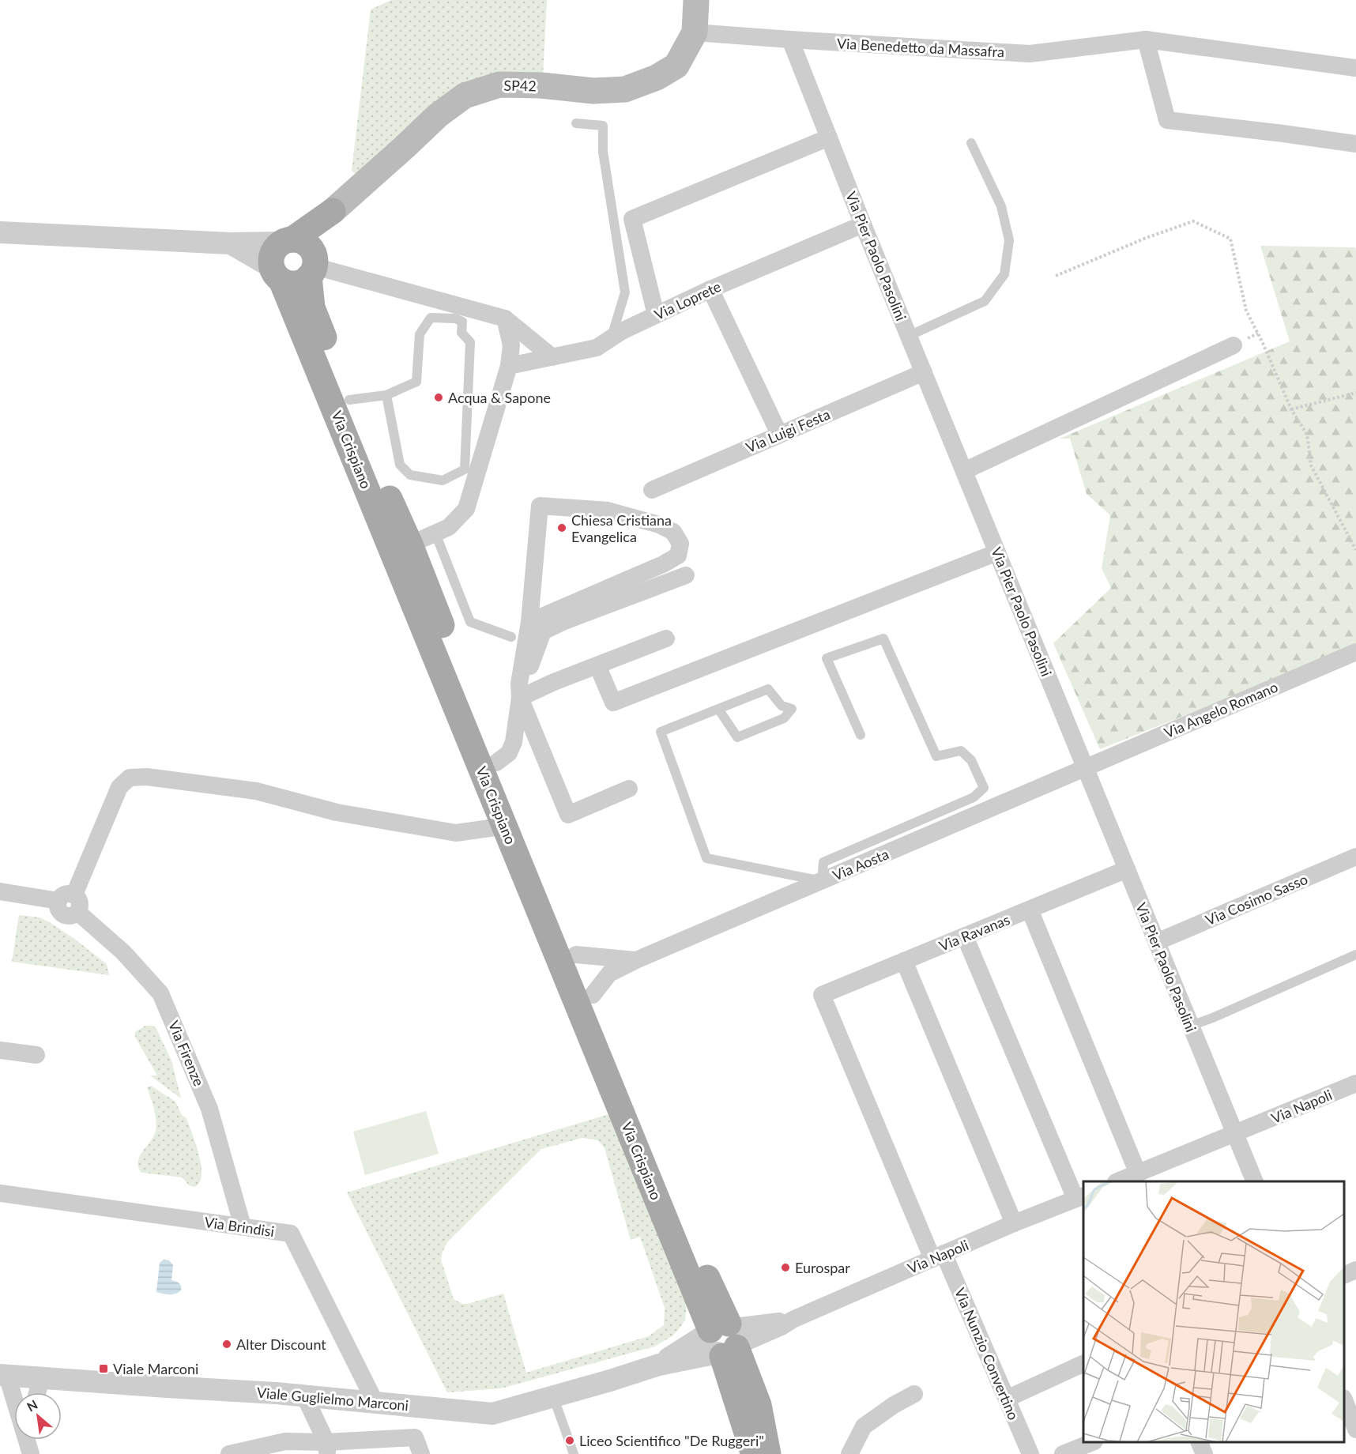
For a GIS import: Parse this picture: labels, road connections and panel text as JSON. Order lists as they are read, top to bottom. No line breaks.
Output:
{"streets":{"main road":["SP42","Via Crispiano"],"street":["Via Benedetto da Massafra","Via Pier Paolo Pasolini","Via Loprete","Via Luigi Festa","Via Angelo Romano","Via Aosta","Via Cosimo Sasso","Via Ravanas","Via Firenze","Via Napoli","Via Brindisi","Via Nunzio Convertino","Viale Guglielmo Marconi"]},"crossings":[["Via Benedetto da Massafra","SP42"],["Via Benedetto da Massafra","Via Pier Paolo Pasolini"],["SP42","Via Crispiano"],["Via Pier Paolo Pasolini","Via Loprete"],["Via Pier Paolo Pasolini","Via Luigi Festa"],["Via Pier Paolo Pasolini","Via Angelo Romano"],["Via Pier Paolo Pasolini","Via Aosta"],["Via Pier Paolo Pasolini","Via Cosimo Sasso"],["Via Pier Paolo Pasolini","Via Ravanas"],["Via Pier Paolo Pasolini","Via Napoli"],["Via Crispiano","Via Napoli"],["Via Crispiano","Viale Guglielmo Marconi"],["Via Angelo Romano","Via Aosta"],["Via Ravanas","Via Nunzio Convertino"],["Via Firenze","Via Brindisi"],["Via Napoli","Via Nunzio Convertino"],["Via Napoli","Viale Guglielmo Marconi"],["Via Brindisi","Viale Guglielmo Marconi"]],"places":{"other":["Acqua & Sapone","Chiesa Cristiana Evangelica","Eurospar","Alter Discount","Liceo Scientifico \"De Ruggeri\""],"transit":["Viale Marconi"]},"north":"top left"}
